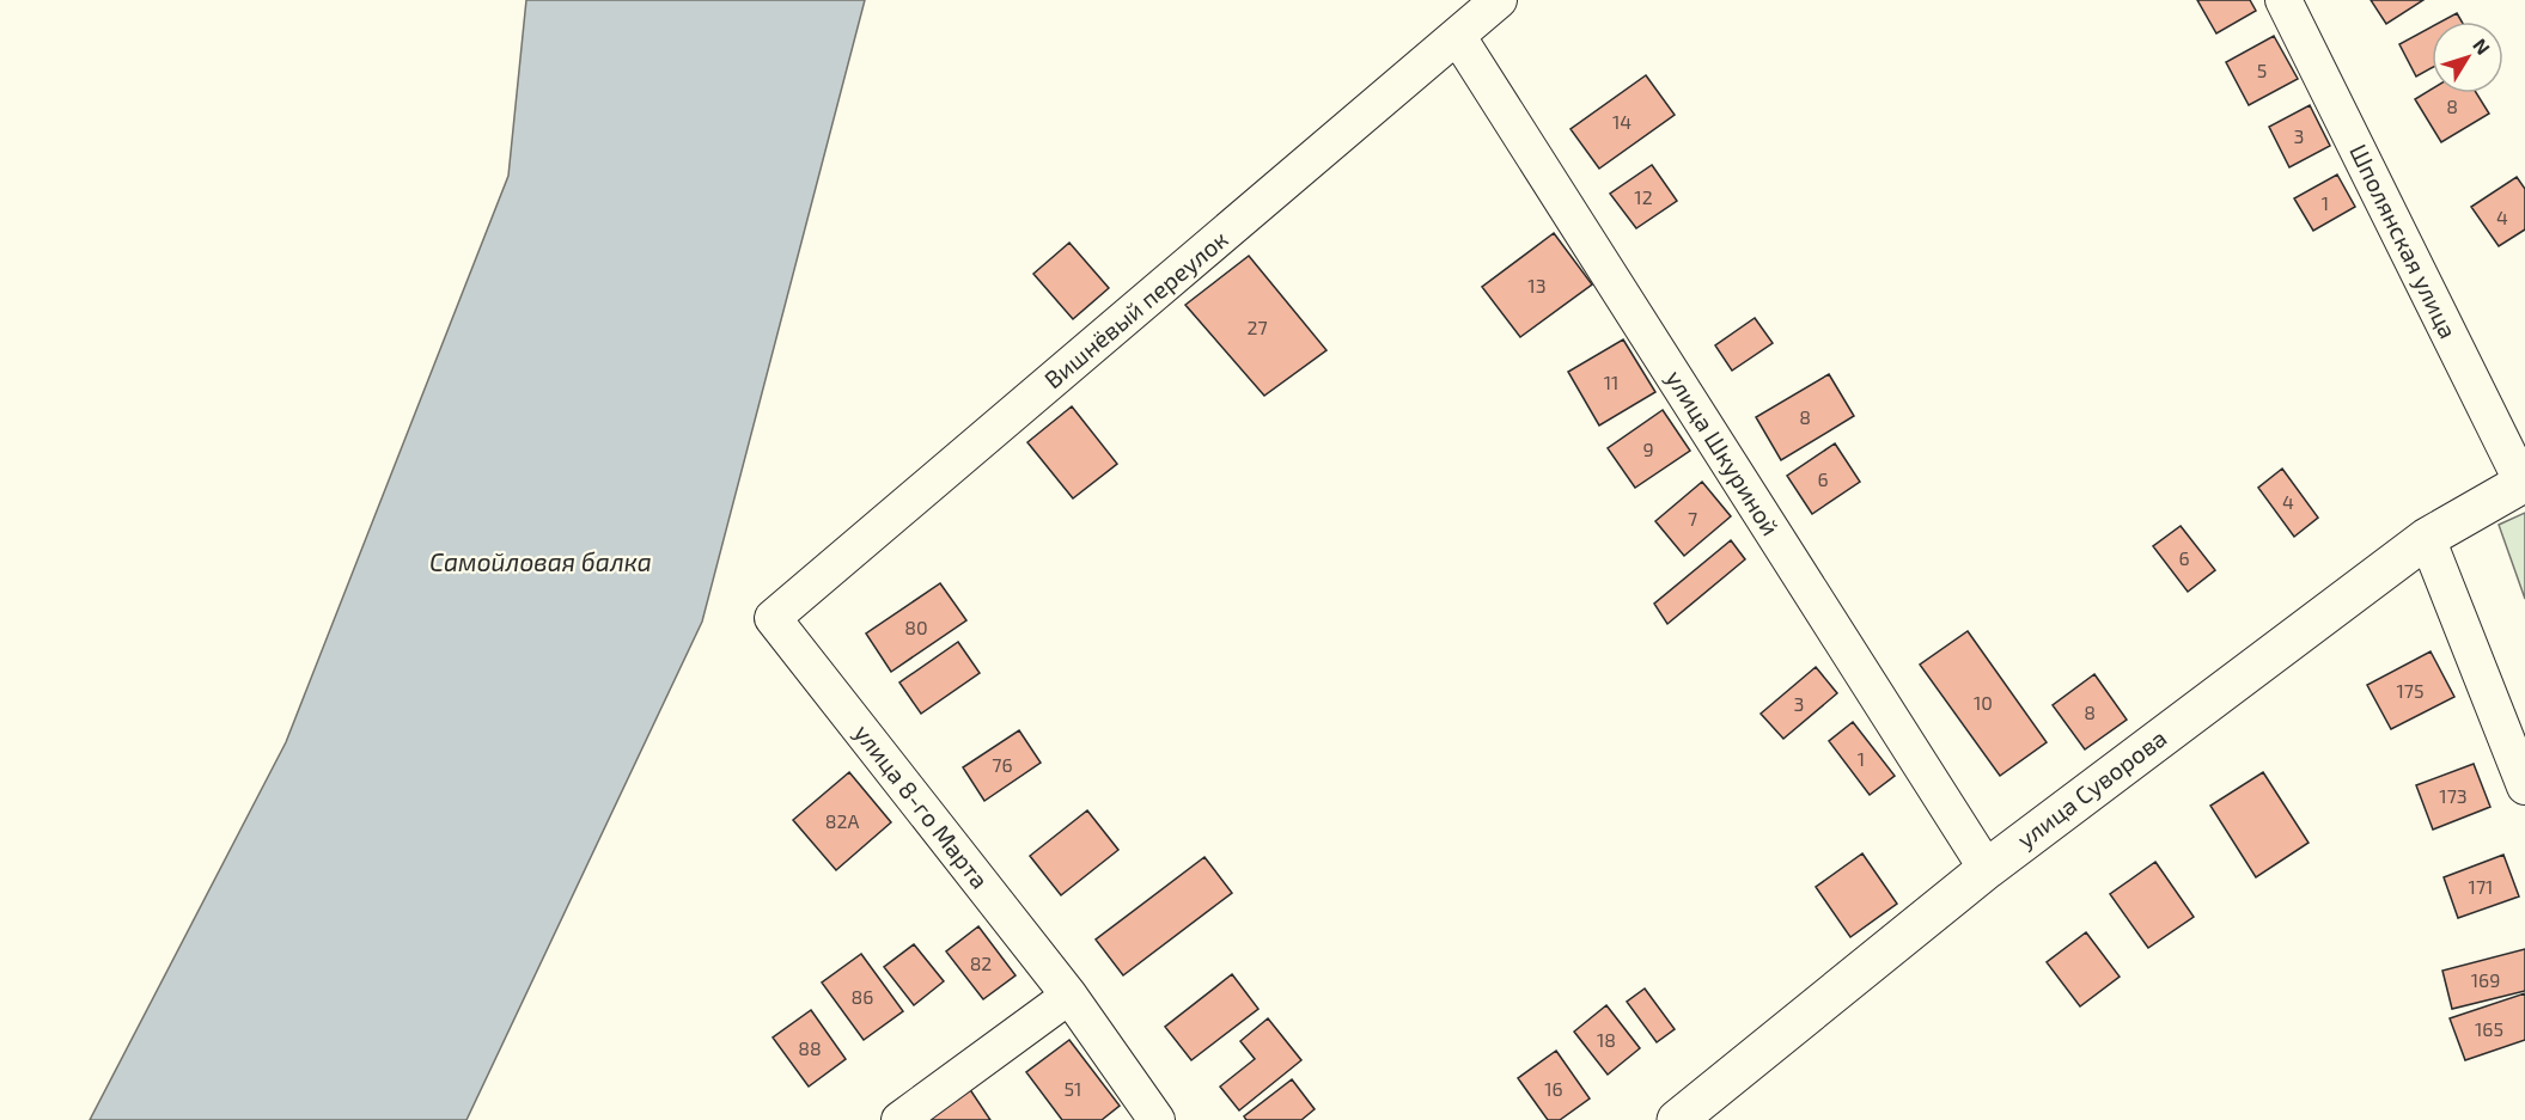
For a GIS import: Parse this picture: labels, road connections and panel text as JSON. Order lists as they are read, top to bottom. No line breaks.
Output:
{"streets":{"street":["Шполянская улица","Вишнёвый переулок","улица Шкуриной","улица Суворова","улица 8-го Марта"]},"crossings":[["Шполянская улица","улица Суворова"],["Вишнёвый переулок","улица Шкуриной"],["Вишнёвый переулок","улица 8-го Марта"],["улица Шкуриной","улица Суворова"]],"water":["Самойловая балка"],"house_numbers":["5","8","14","3","12","1","4","13","27","11","8","9","6","4","7","6","80","175","10","3","8","1","76","173","82А","171","82","169","86","165","18","88","51","16"],"north":"top right"}
